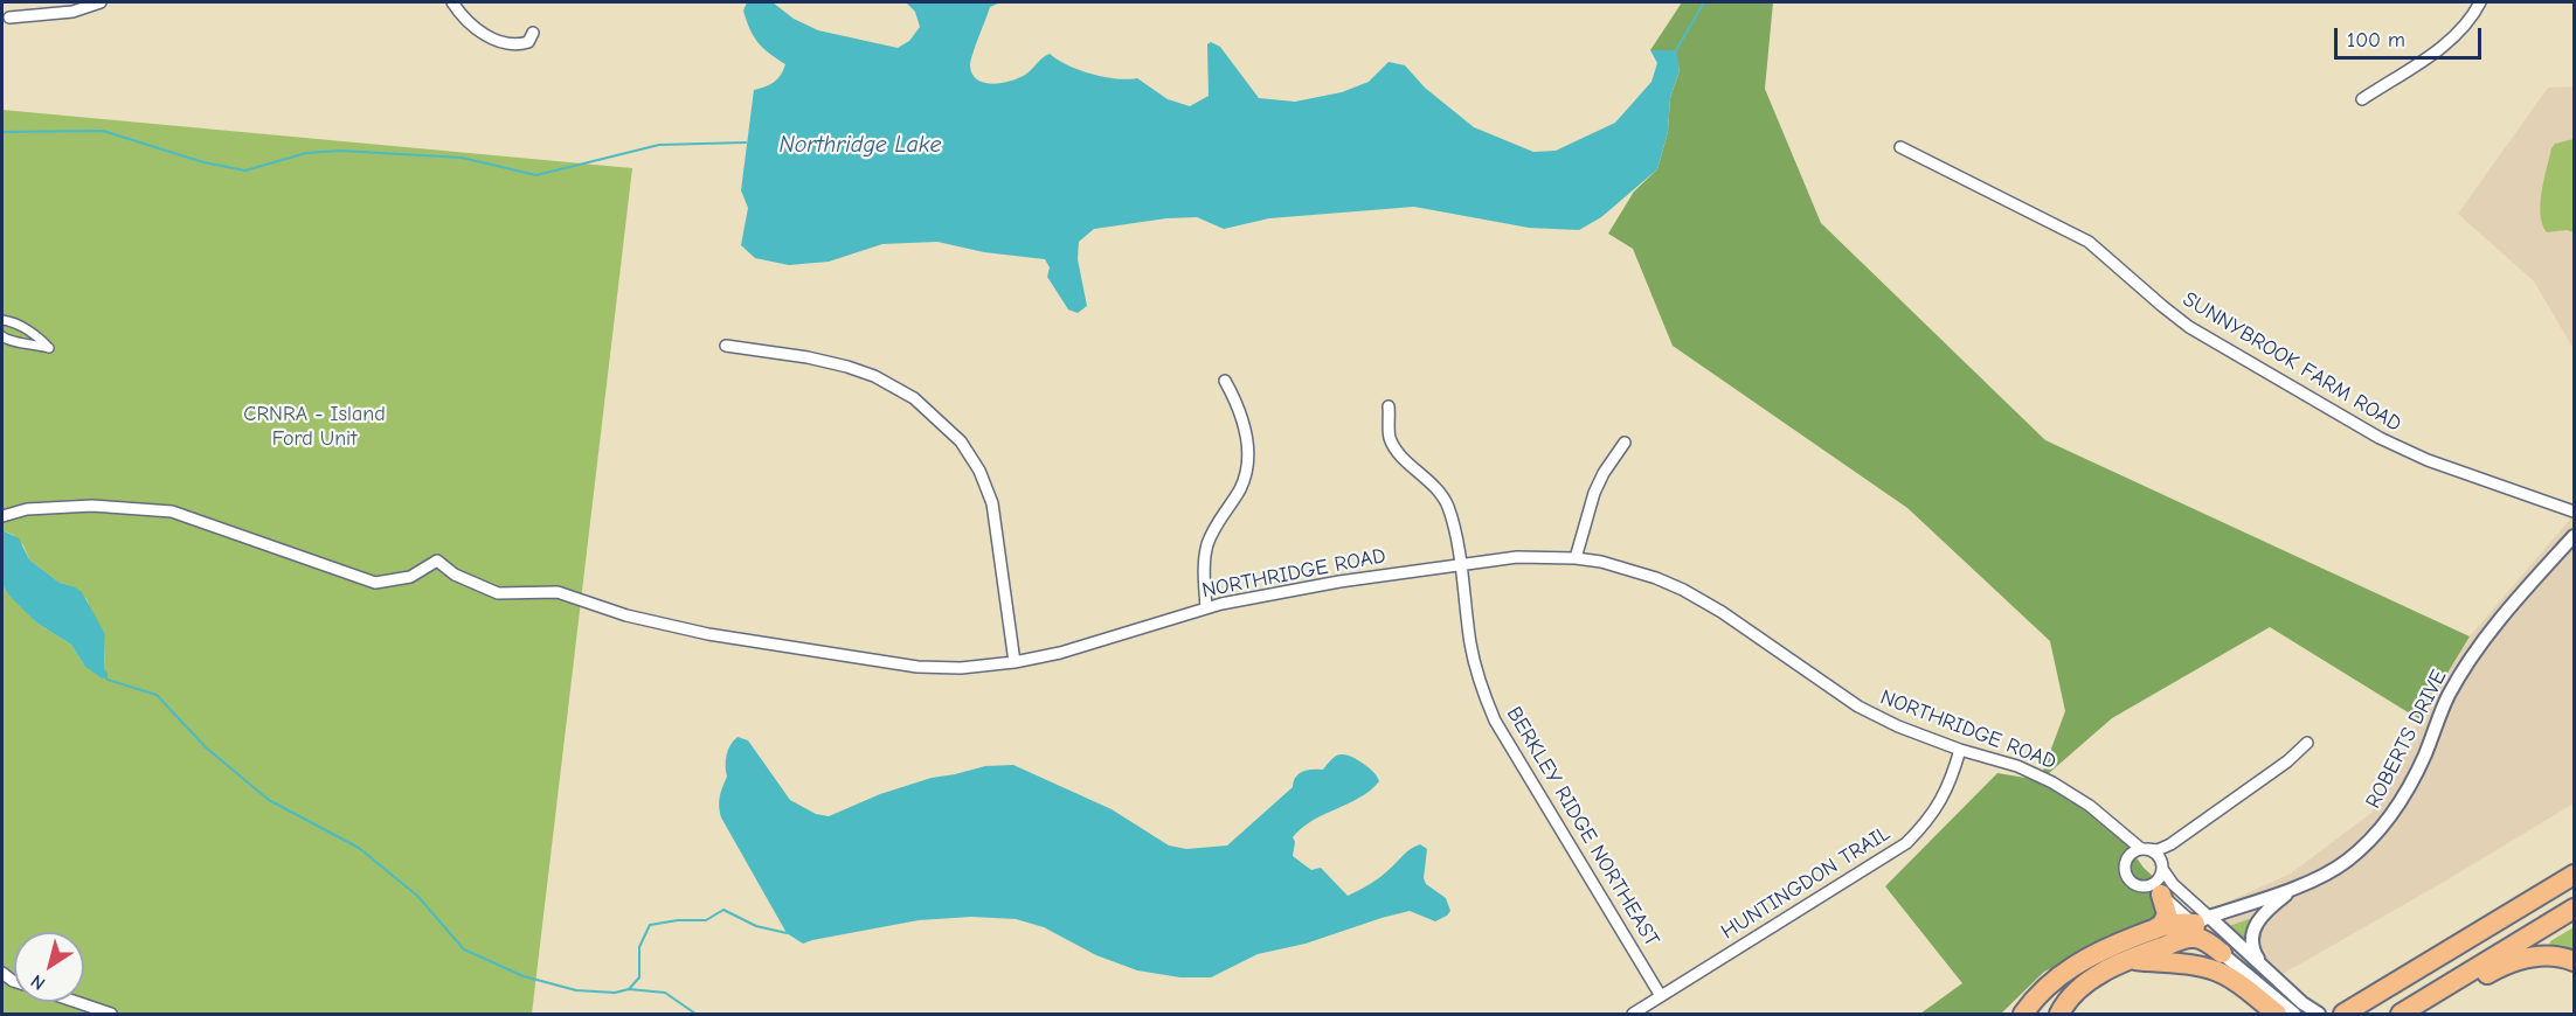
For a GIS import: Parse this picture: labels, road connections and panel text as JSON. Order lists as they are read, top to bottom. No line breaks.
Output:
{"streets":{"street":["SUNNYBROOK FARM ROAD","NORTHRIDGE ROAD","ROBERTS DRIVE","BERKLEY RIDGE NORTHEAST","HUNTINGDON TRAIL"]},"crossings":[["NORTHRIDGE ROAD","ROBERTS DRIVE"],["NORTHRIDGE ROAD","BERKLEY RIDGE NORTHEAST"],["NORTHRIDGE ROAD","HUNTINGDON TRAIL"],["BERKLEY RIDGE NORTHEAST","HUNTINGDON TRAIL"]],"water":["Northridge Lake"],"parks":["CRNRA - Island Ford Unit"],"scale_bar":"100 m","north":"bottom left"}
